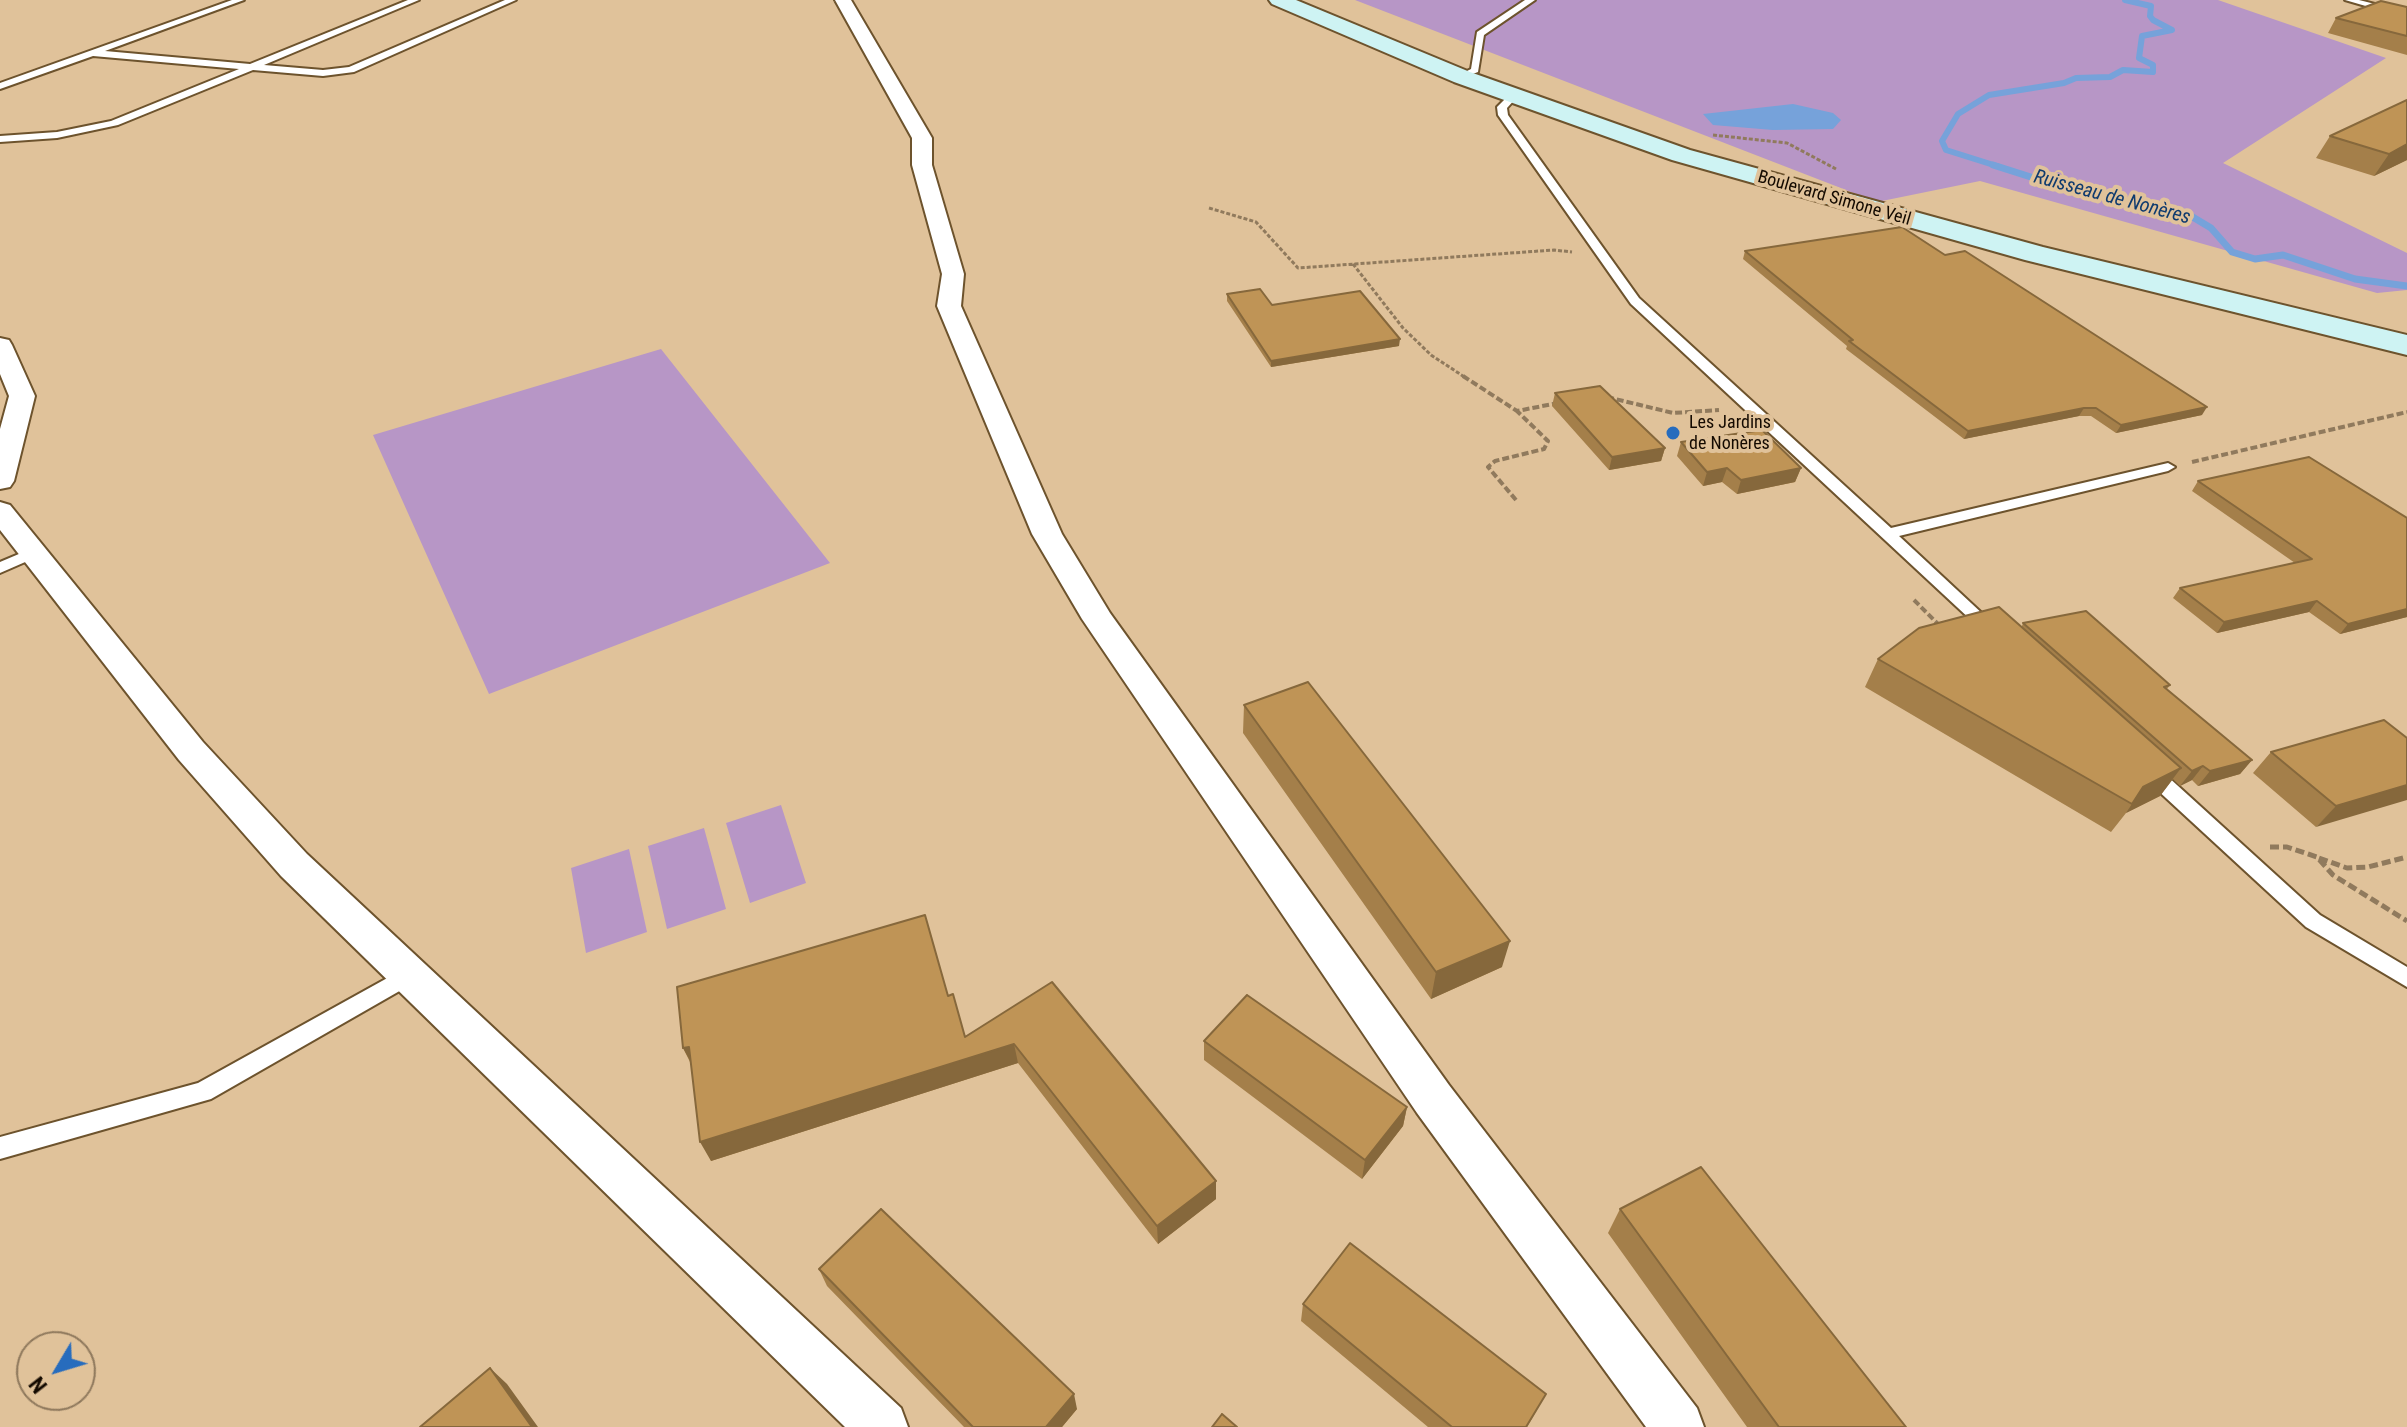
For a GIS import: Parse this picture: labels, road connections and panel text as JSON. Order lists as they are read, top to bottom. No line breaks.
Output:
{"streets":{"main road":["Boulevard Simone Veil"]},"water":["Ruisseau de Nonères"],"places":["Les Jardins de Nonères"],"north":"bottom left"}
